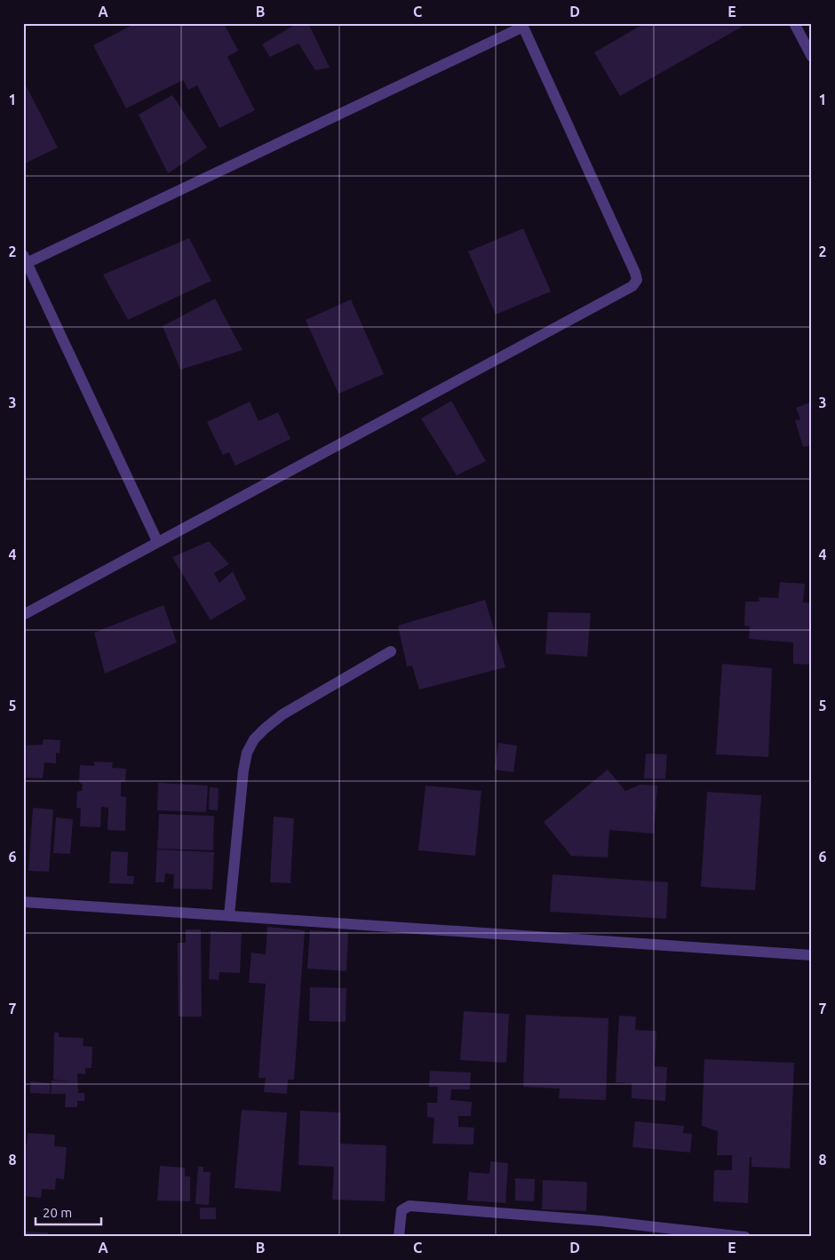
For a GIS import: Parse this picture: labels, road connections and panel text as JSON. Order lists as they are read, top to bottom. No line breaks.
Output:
{"scale_bar":"20 m","grid":{"columns":["A","B","C","D","E"],"rows":["1","2","3","4","5","6","7","8"]}}
